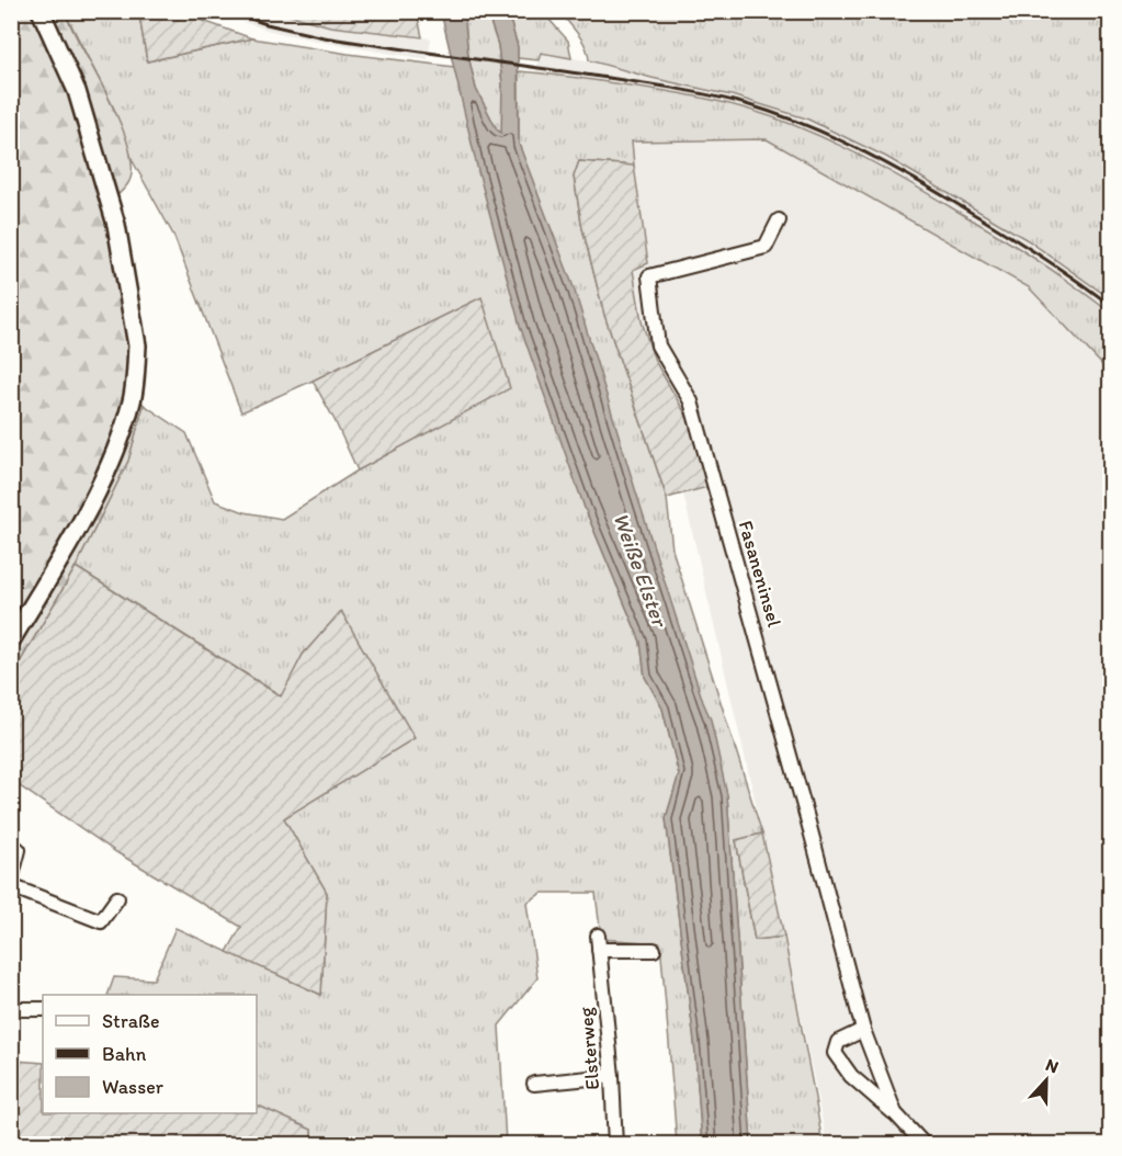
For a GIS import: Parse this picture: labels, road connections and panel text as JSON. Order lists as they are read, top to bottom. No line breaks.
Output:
{"streets":{"street":["Fasaneninsel","Elsterweg"]},"water":["Weiße Elster"],"legend":["Straße","Bahn","Wasser"],"north":"top"}
